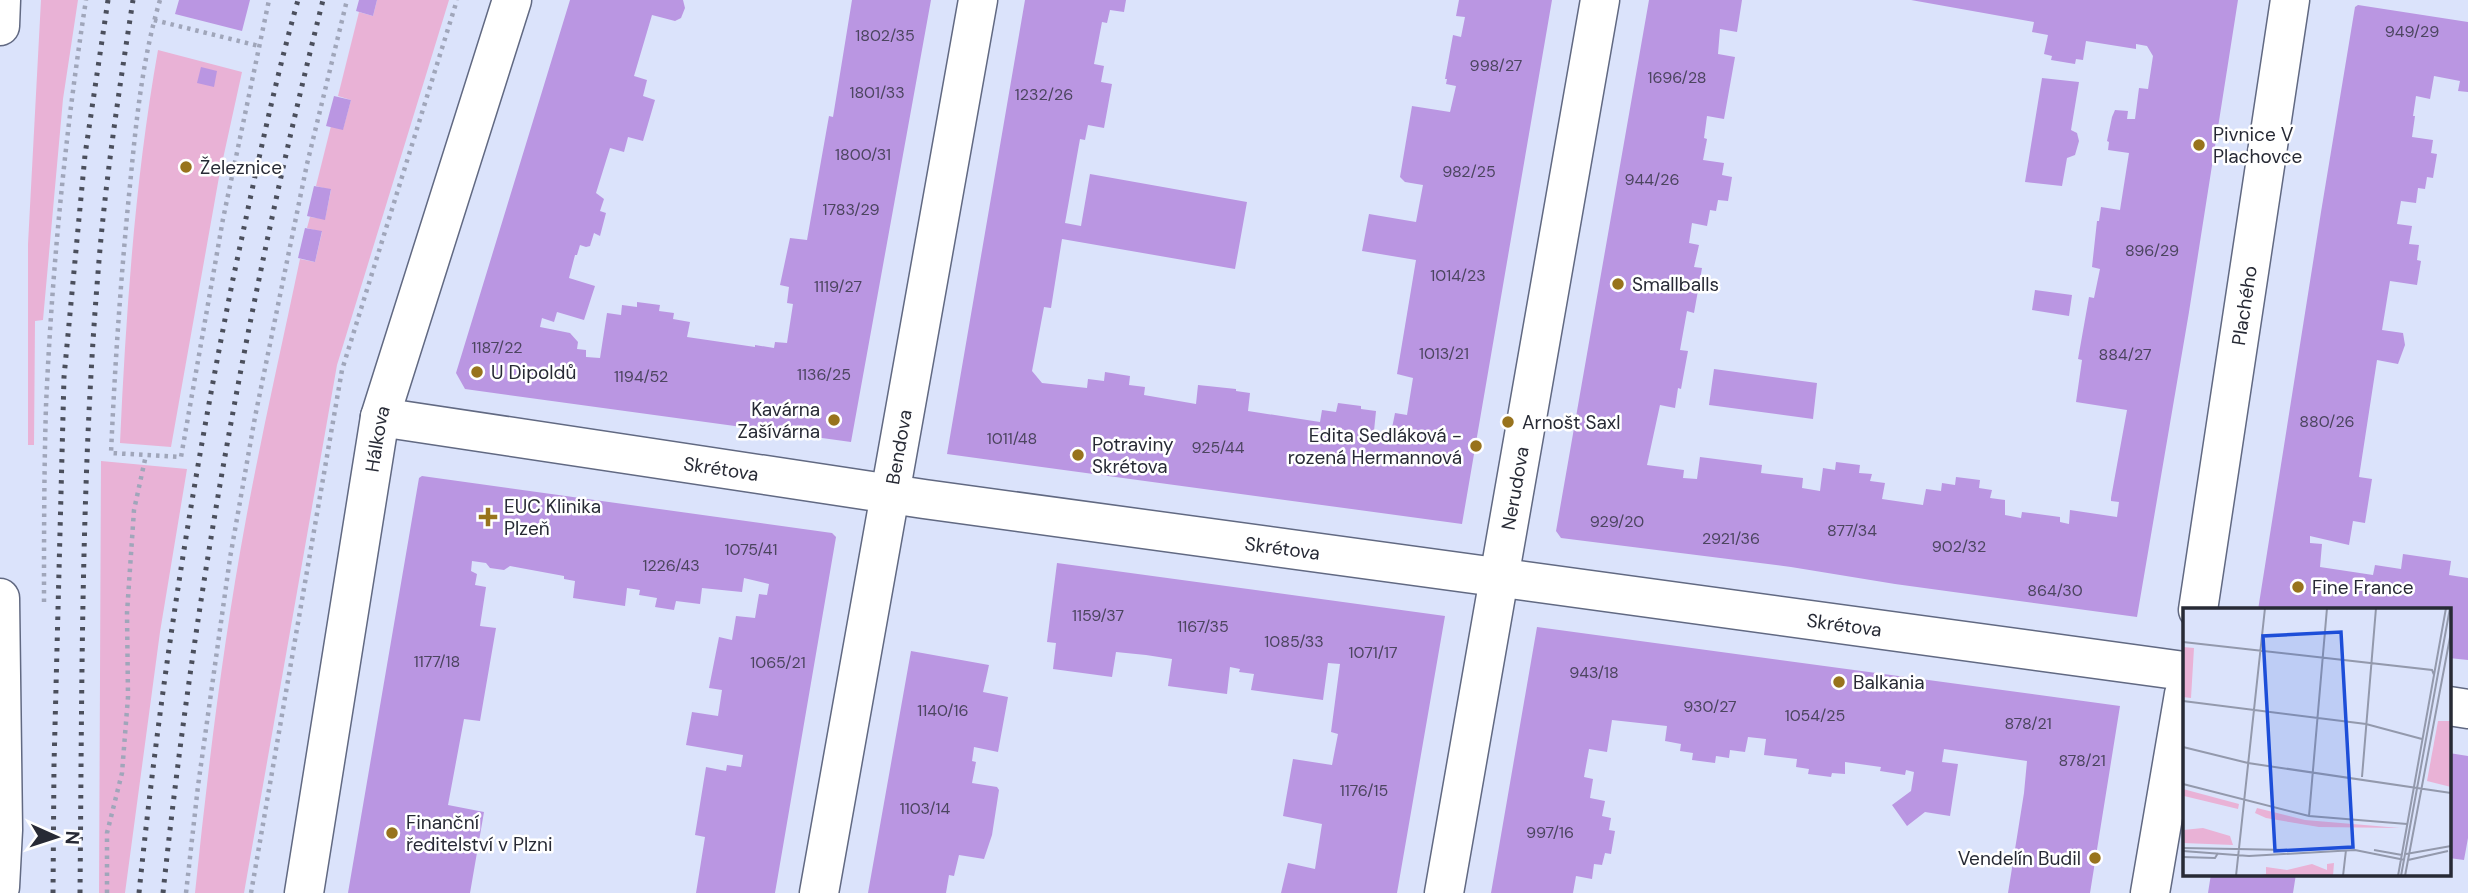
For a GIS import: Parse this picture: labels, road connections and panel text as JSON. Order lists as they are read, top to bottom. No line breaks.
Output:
{"streets":{"street":["Plachého","Hálkova","Bendova","Skrétova","Nerudova"]},"crossings":[["Hálkova","Skrétova"],["Bendova","Skrétova"],["Skrétova","Nerudova"]],"places":{"other":["Pivnice V Plachovce","Železnice","Smallballs","U Dipoldů","Kavárna Zašívárna","Arnošt Saxl","Edita Sedláková - rozená Hermannová","Potraviny Skrétova","Fine France","Balkania","Finanční ředitelství v Plzni","Vendelín Budil"],"health":["EUC Klinika Plzeň"]},"house_numbers":["949/29","1802/35","998/27","1696/28","1801/33","1232/26","1800/31","982/25","944/26","1783/29","896/29","1014/23","1119/27","1187/22","1013/21","884/27","1136/25","1194/52","880/26","1011/48","925/44","929/20","877/34","2921/36","902/32","1075/41","1226/43","864/30","1159/37","1167/35","1085/33","1071/17","1177/18","1065/21","943/18","930/27","1140/16","1054/25","878/21","878/21","1176/15","1103/14","997/16"],"north":"right"}
